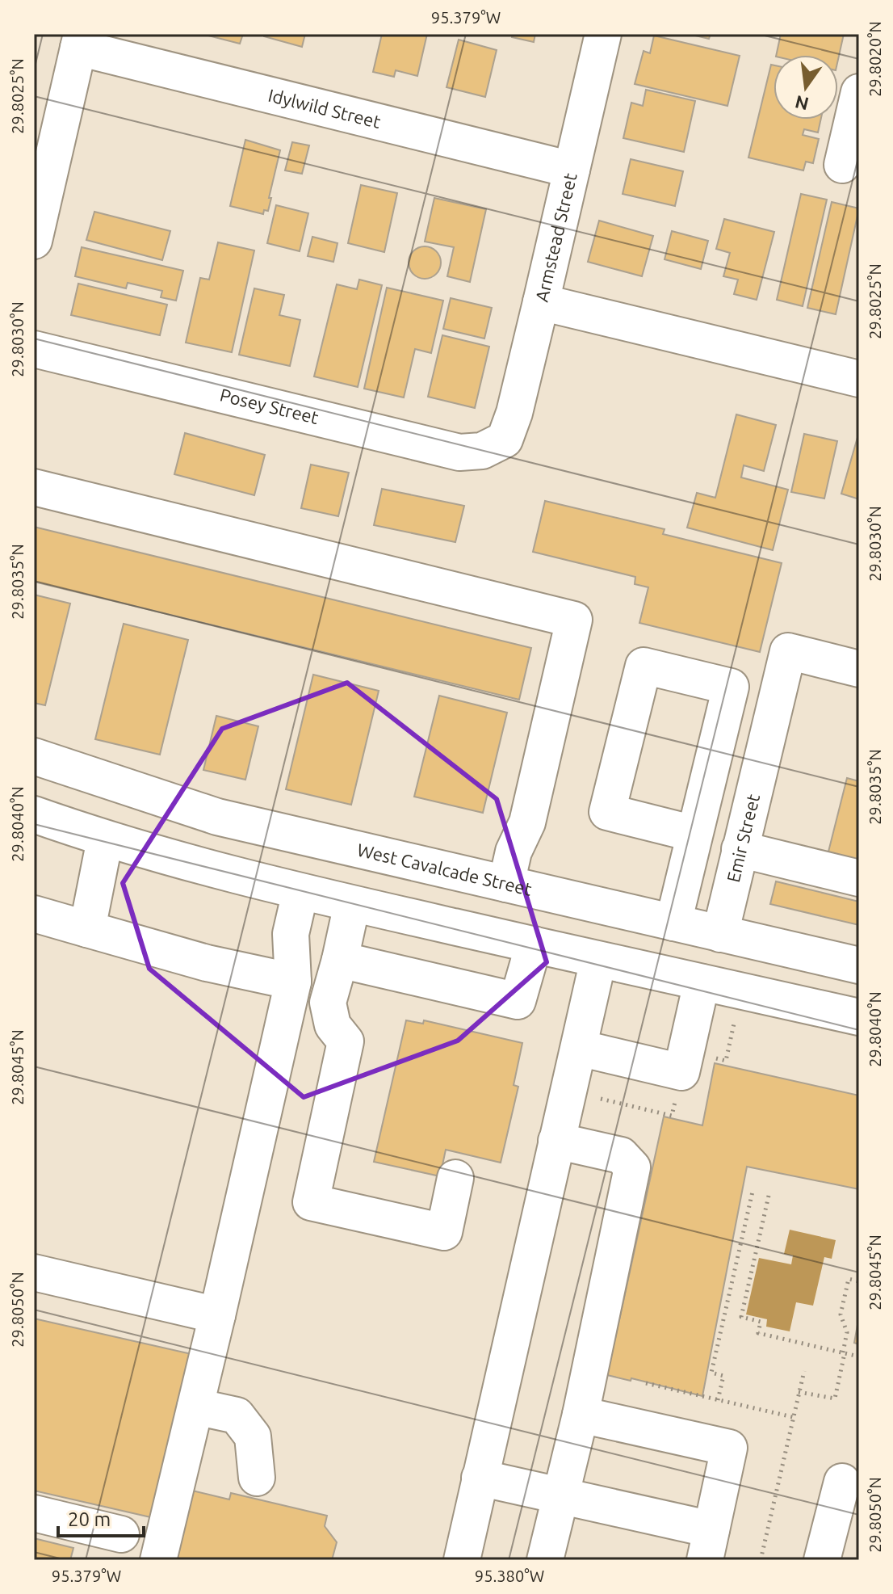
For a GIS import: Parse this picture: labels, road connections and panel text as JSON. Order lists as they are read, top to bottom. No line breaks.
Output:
{"streets":{"main road":["Idylwild Street","Armstead Street","Posey Street","Emir Street","West Cavalcade Street"]},"crossings":[["Idylwild Street","Armstead Street"],["Armstead Street","Posey Street"],["Emir Street","West Cavalcade Street"]],"scale_bar":"20 m","north":"bottom","coordinates":["95.379°W","29.8020°N","29.8025°N","29.8030°N","29.8035°N","29.8040°N","29.8045°N","29.8050°N","95.380°W"]}
